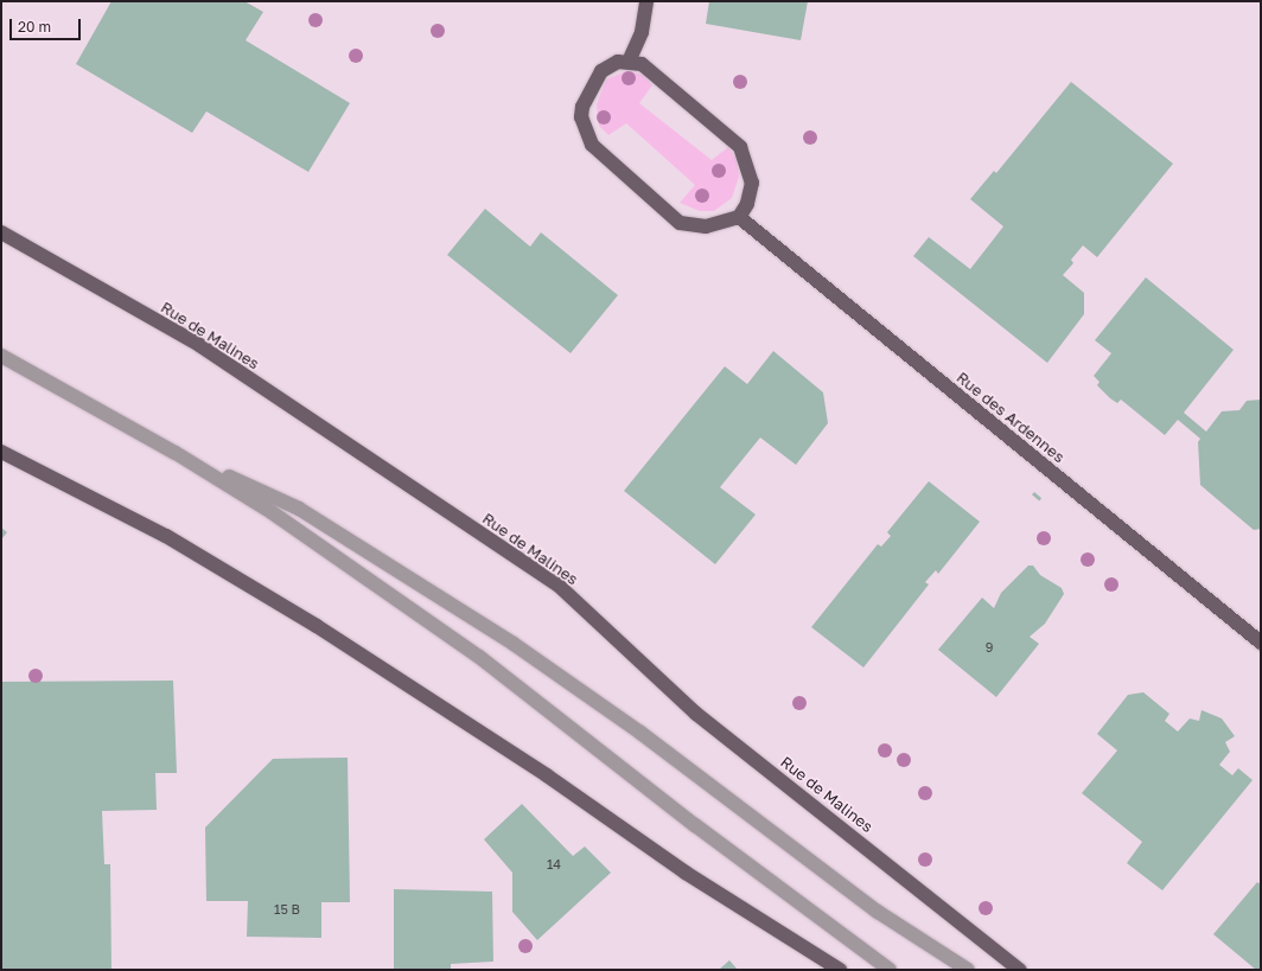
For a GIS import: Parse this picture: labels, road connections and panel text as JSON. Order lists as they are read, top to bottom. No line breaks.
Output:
{"streets":{"main road":["Rue de Malines","Rue des Ardennes"]},"house_numbers":["9","14","15 B"],"scale_bar":"20 m"}
